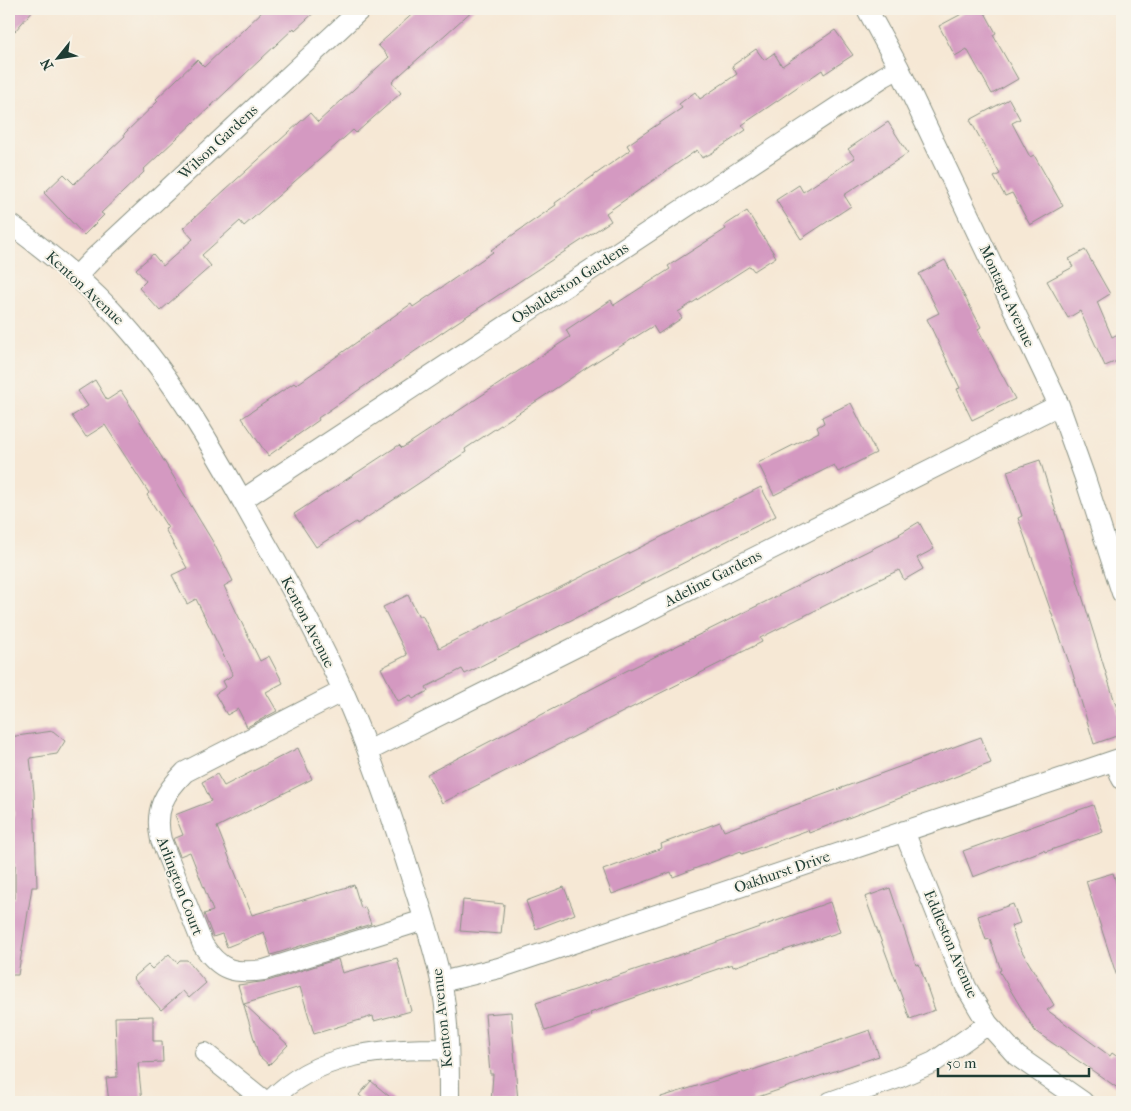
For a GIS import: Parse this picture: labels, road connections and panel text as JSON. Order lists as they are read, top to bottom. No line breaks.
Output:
{"streets":{"street":["Wilson Gardens","Osbaldeston Gardens","Kenton Avenue","Montagu Avenue","Adeline Gardens","Oakhurst Drive","Arlington Court","Eddleston Avenue"]},"crossings":[["Wilson Gardens","Kenton Avenue"],["Osbaldeston Gardens","Kenton Avenue"],["Osbaldeston Gardens","Montagu Avenue"],["Kenton Avenue","Adeline Gardens"],["Kenton Avenue","Oakhurst Drive"],["Kenton Avenue","Arlington Court"],["Montagu Avenue","Adeline Gardens"],["Oakhurst Drive","Eddleston Avenue"]],"scale_bar":"50 m","north":"bottom left"}
